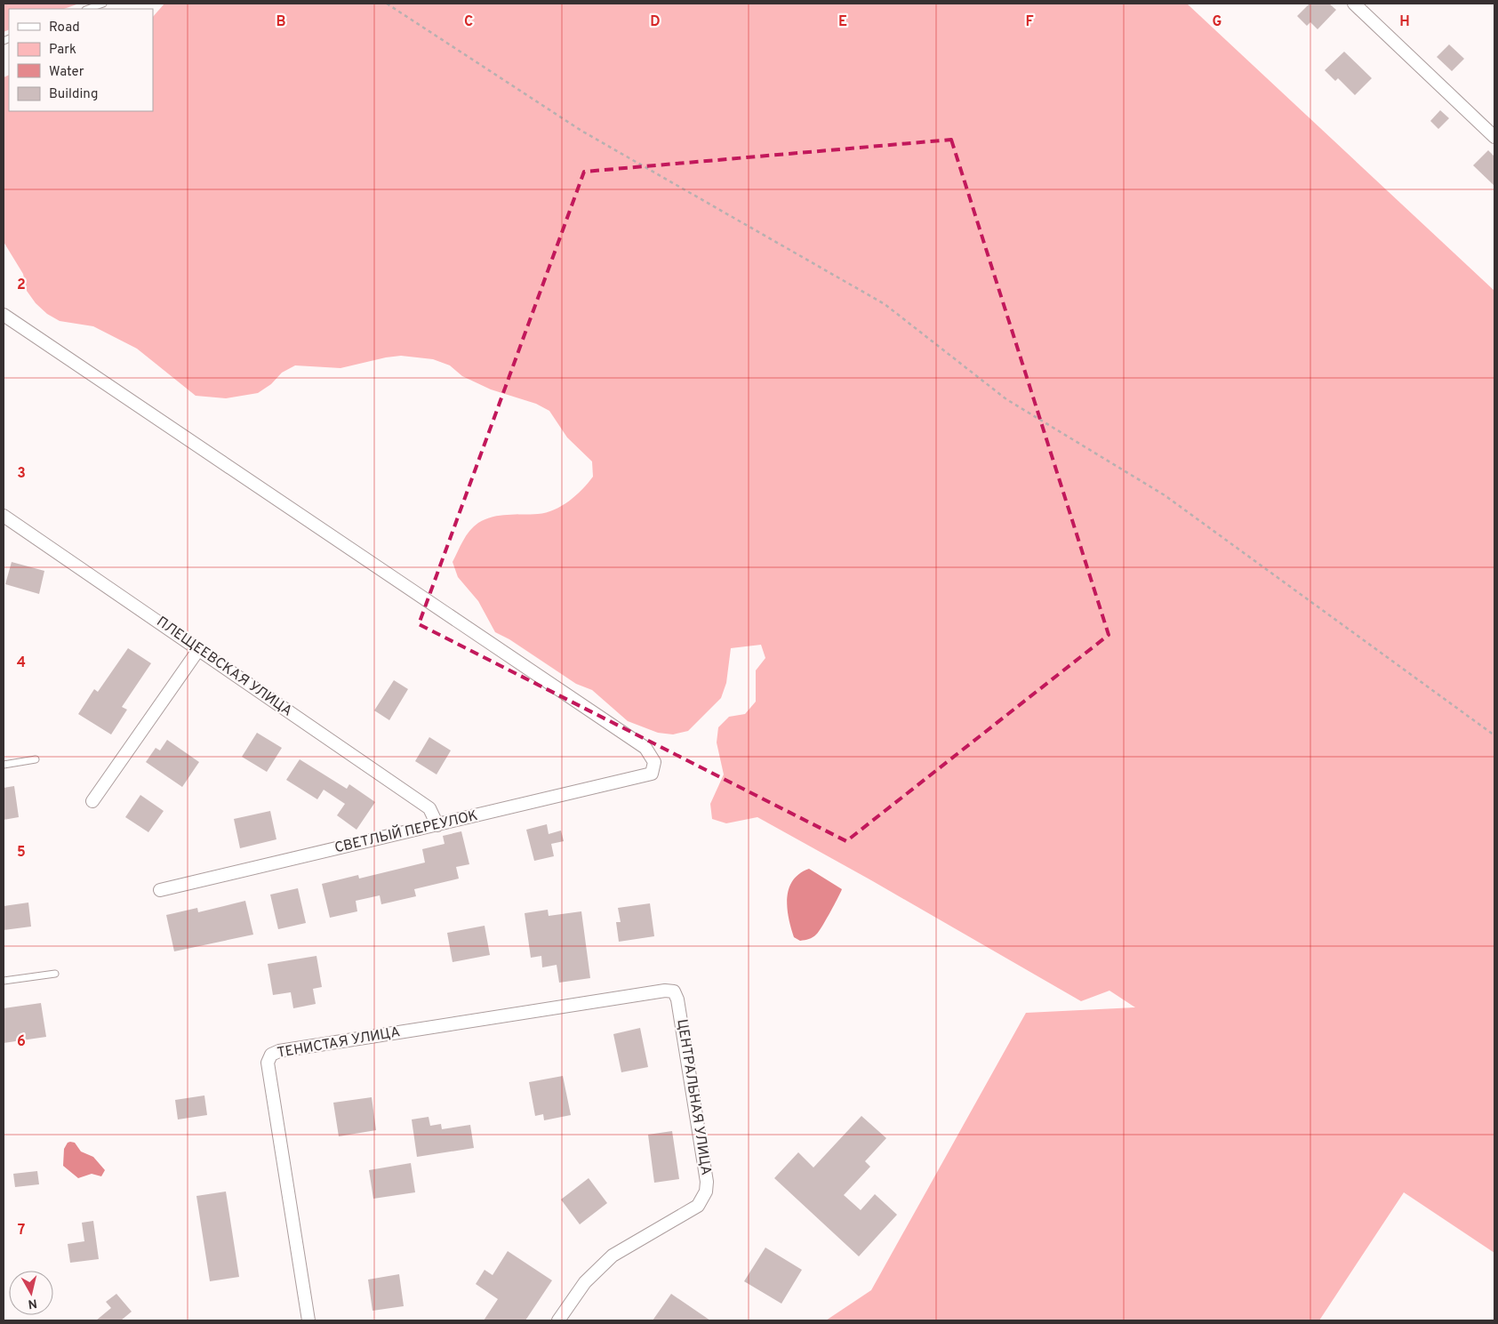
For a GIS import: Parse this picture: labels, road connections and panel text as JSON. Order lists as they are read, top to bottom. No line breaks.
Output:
{"streets":{"street":["ПЛЕЩЕЕВСКАЯ УЛИЦА","СВЕТЛЫЙ ПЕРЕУЛОК","ТЕНИСТАЯ УЛИЦА","ЦЕНТРАЛЬНАЯ УЛИЦА"]},"crossings":[["ПЛЕЩЕЕВСКАЯ УЛИЦА","СВЕТЛЫЙ ПЕРЕУЛОК"],["ТЕНИСТАЯ УЛИЦА","ЦЕНТРАЛЬНАЯ УЛИЦА"]],"legend":["Road","Park","Water","Building"],"north":"bottom","grid":{"columns":["B","C","D","E","F","G","H"],"rows":["2","3","4","5","6","7"]}}
